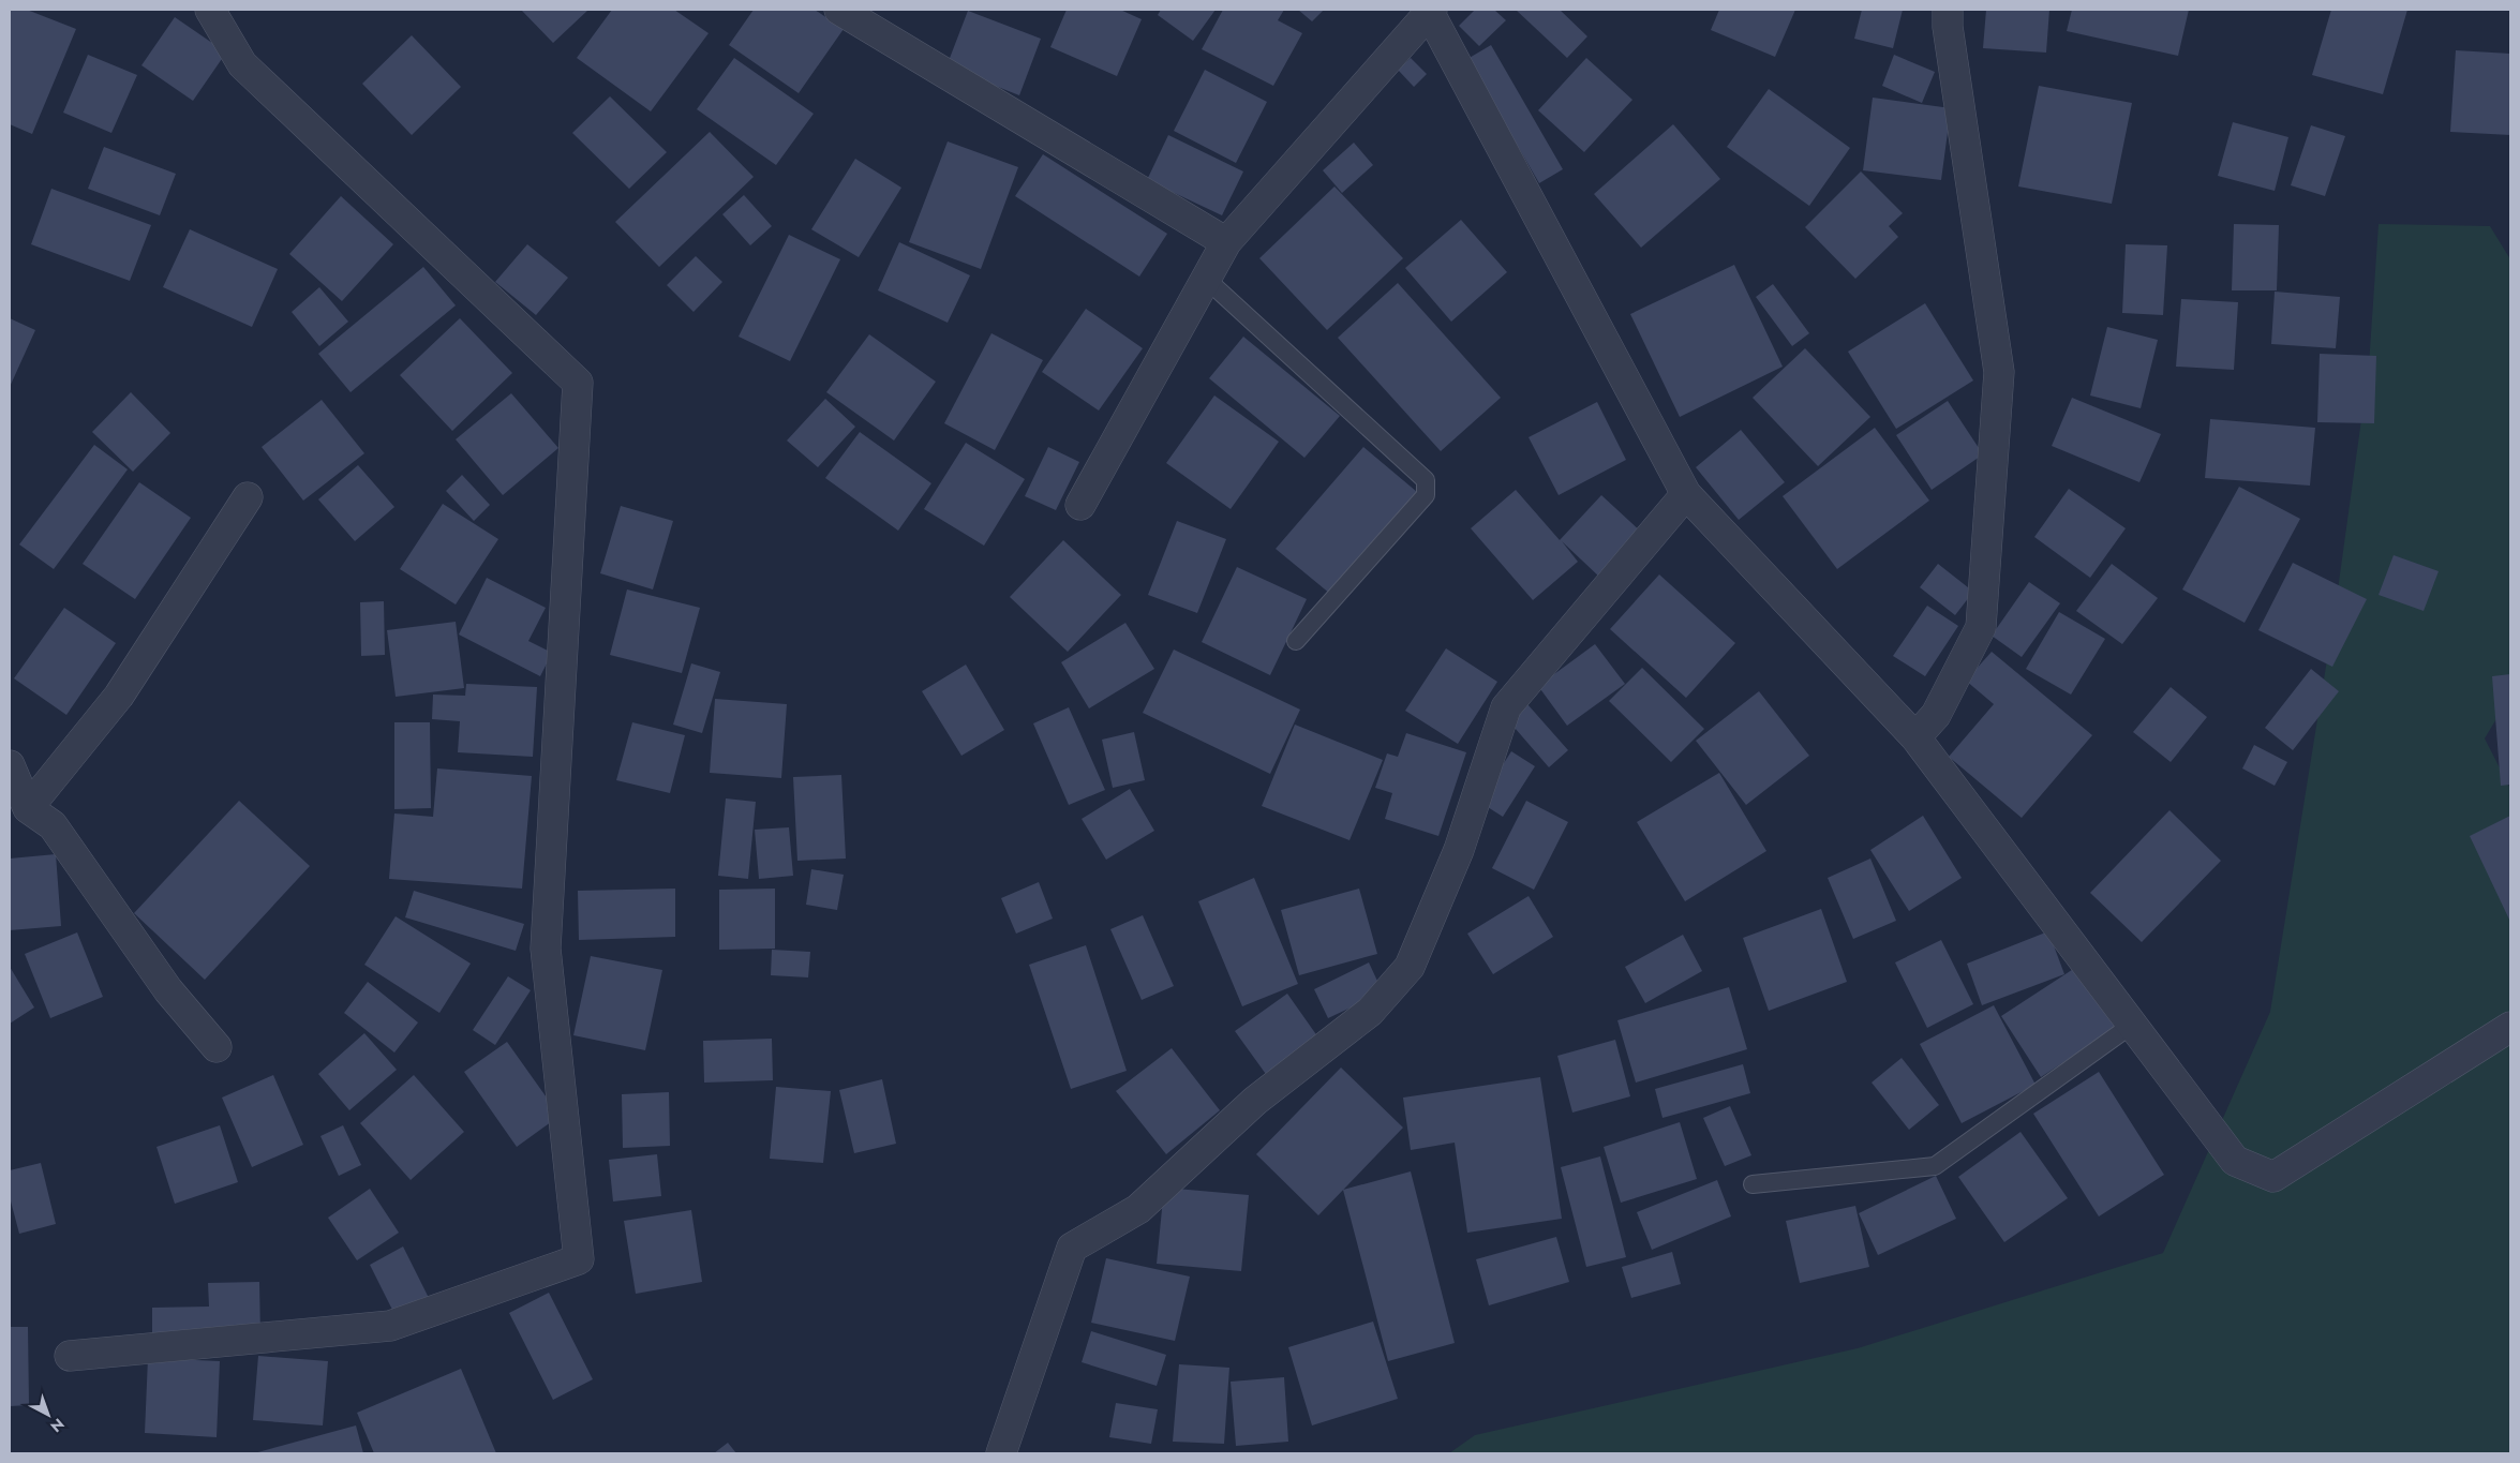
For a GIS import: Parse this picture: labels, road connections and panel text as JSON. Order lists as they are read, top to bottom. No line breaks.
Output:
{"north":"bottom right"}
